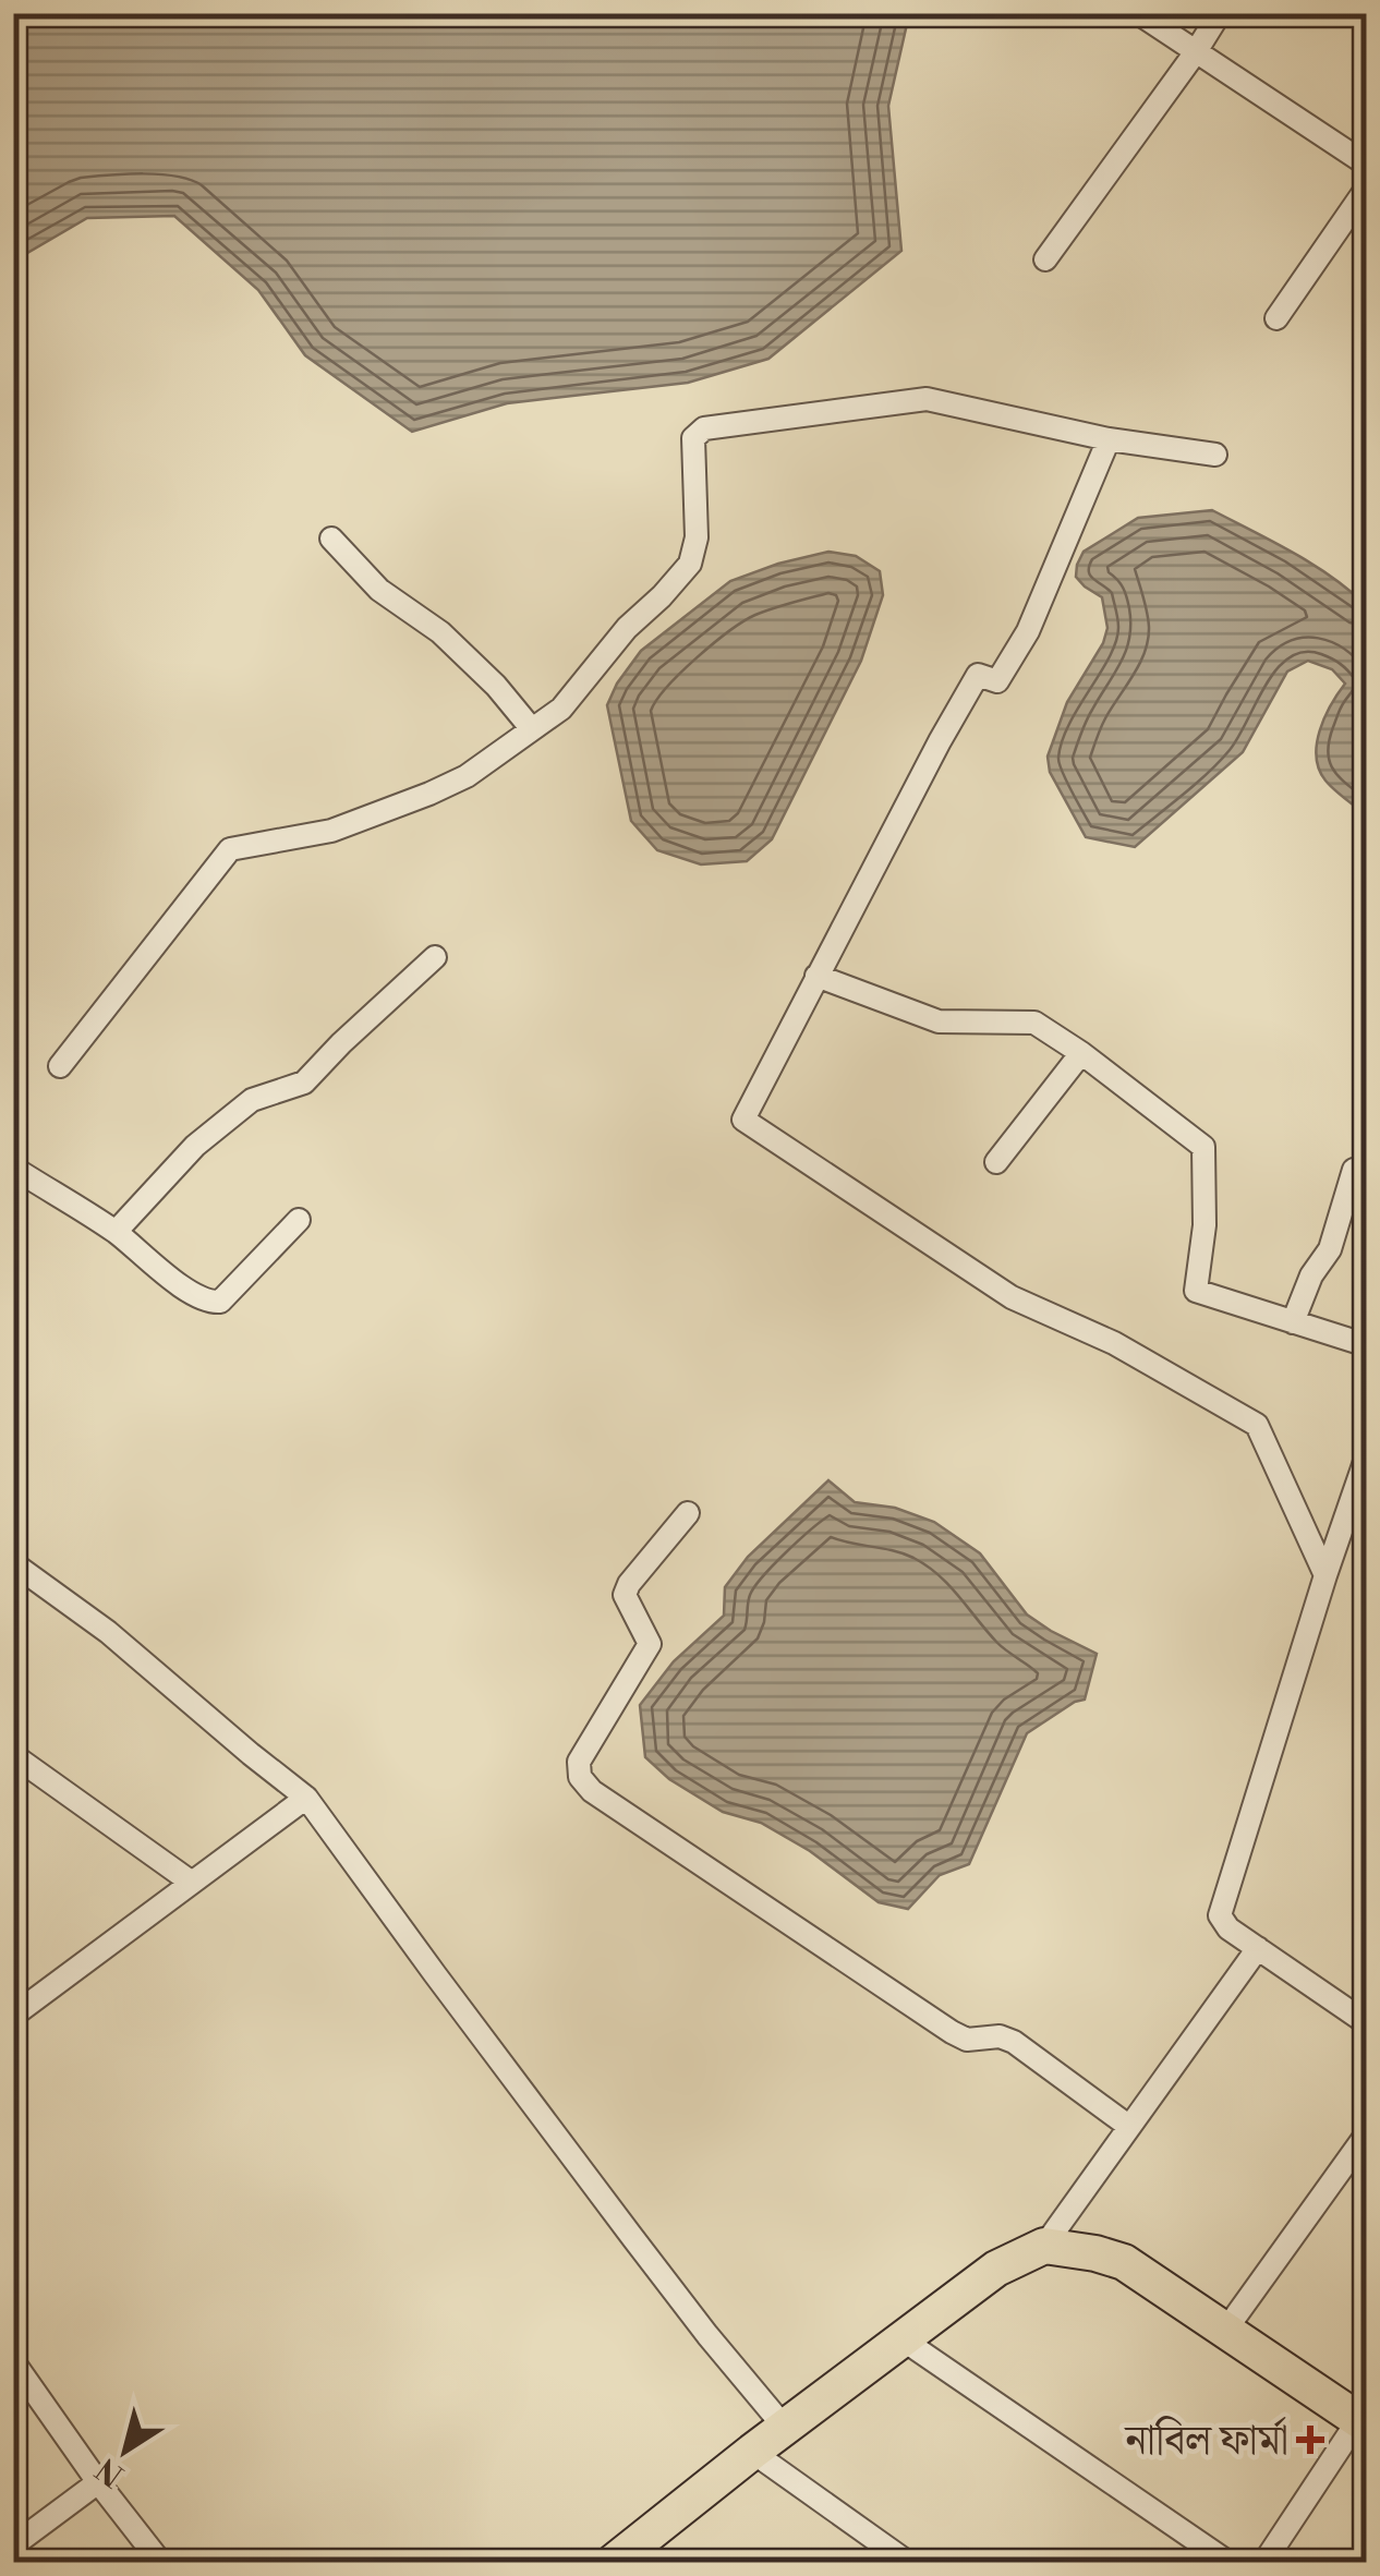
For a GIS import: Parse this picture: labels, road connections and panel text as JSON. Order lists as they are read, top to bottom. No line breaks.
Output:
{"places":{"health":["নাবিল ফার্মা"]},"north":"bottom left"}
